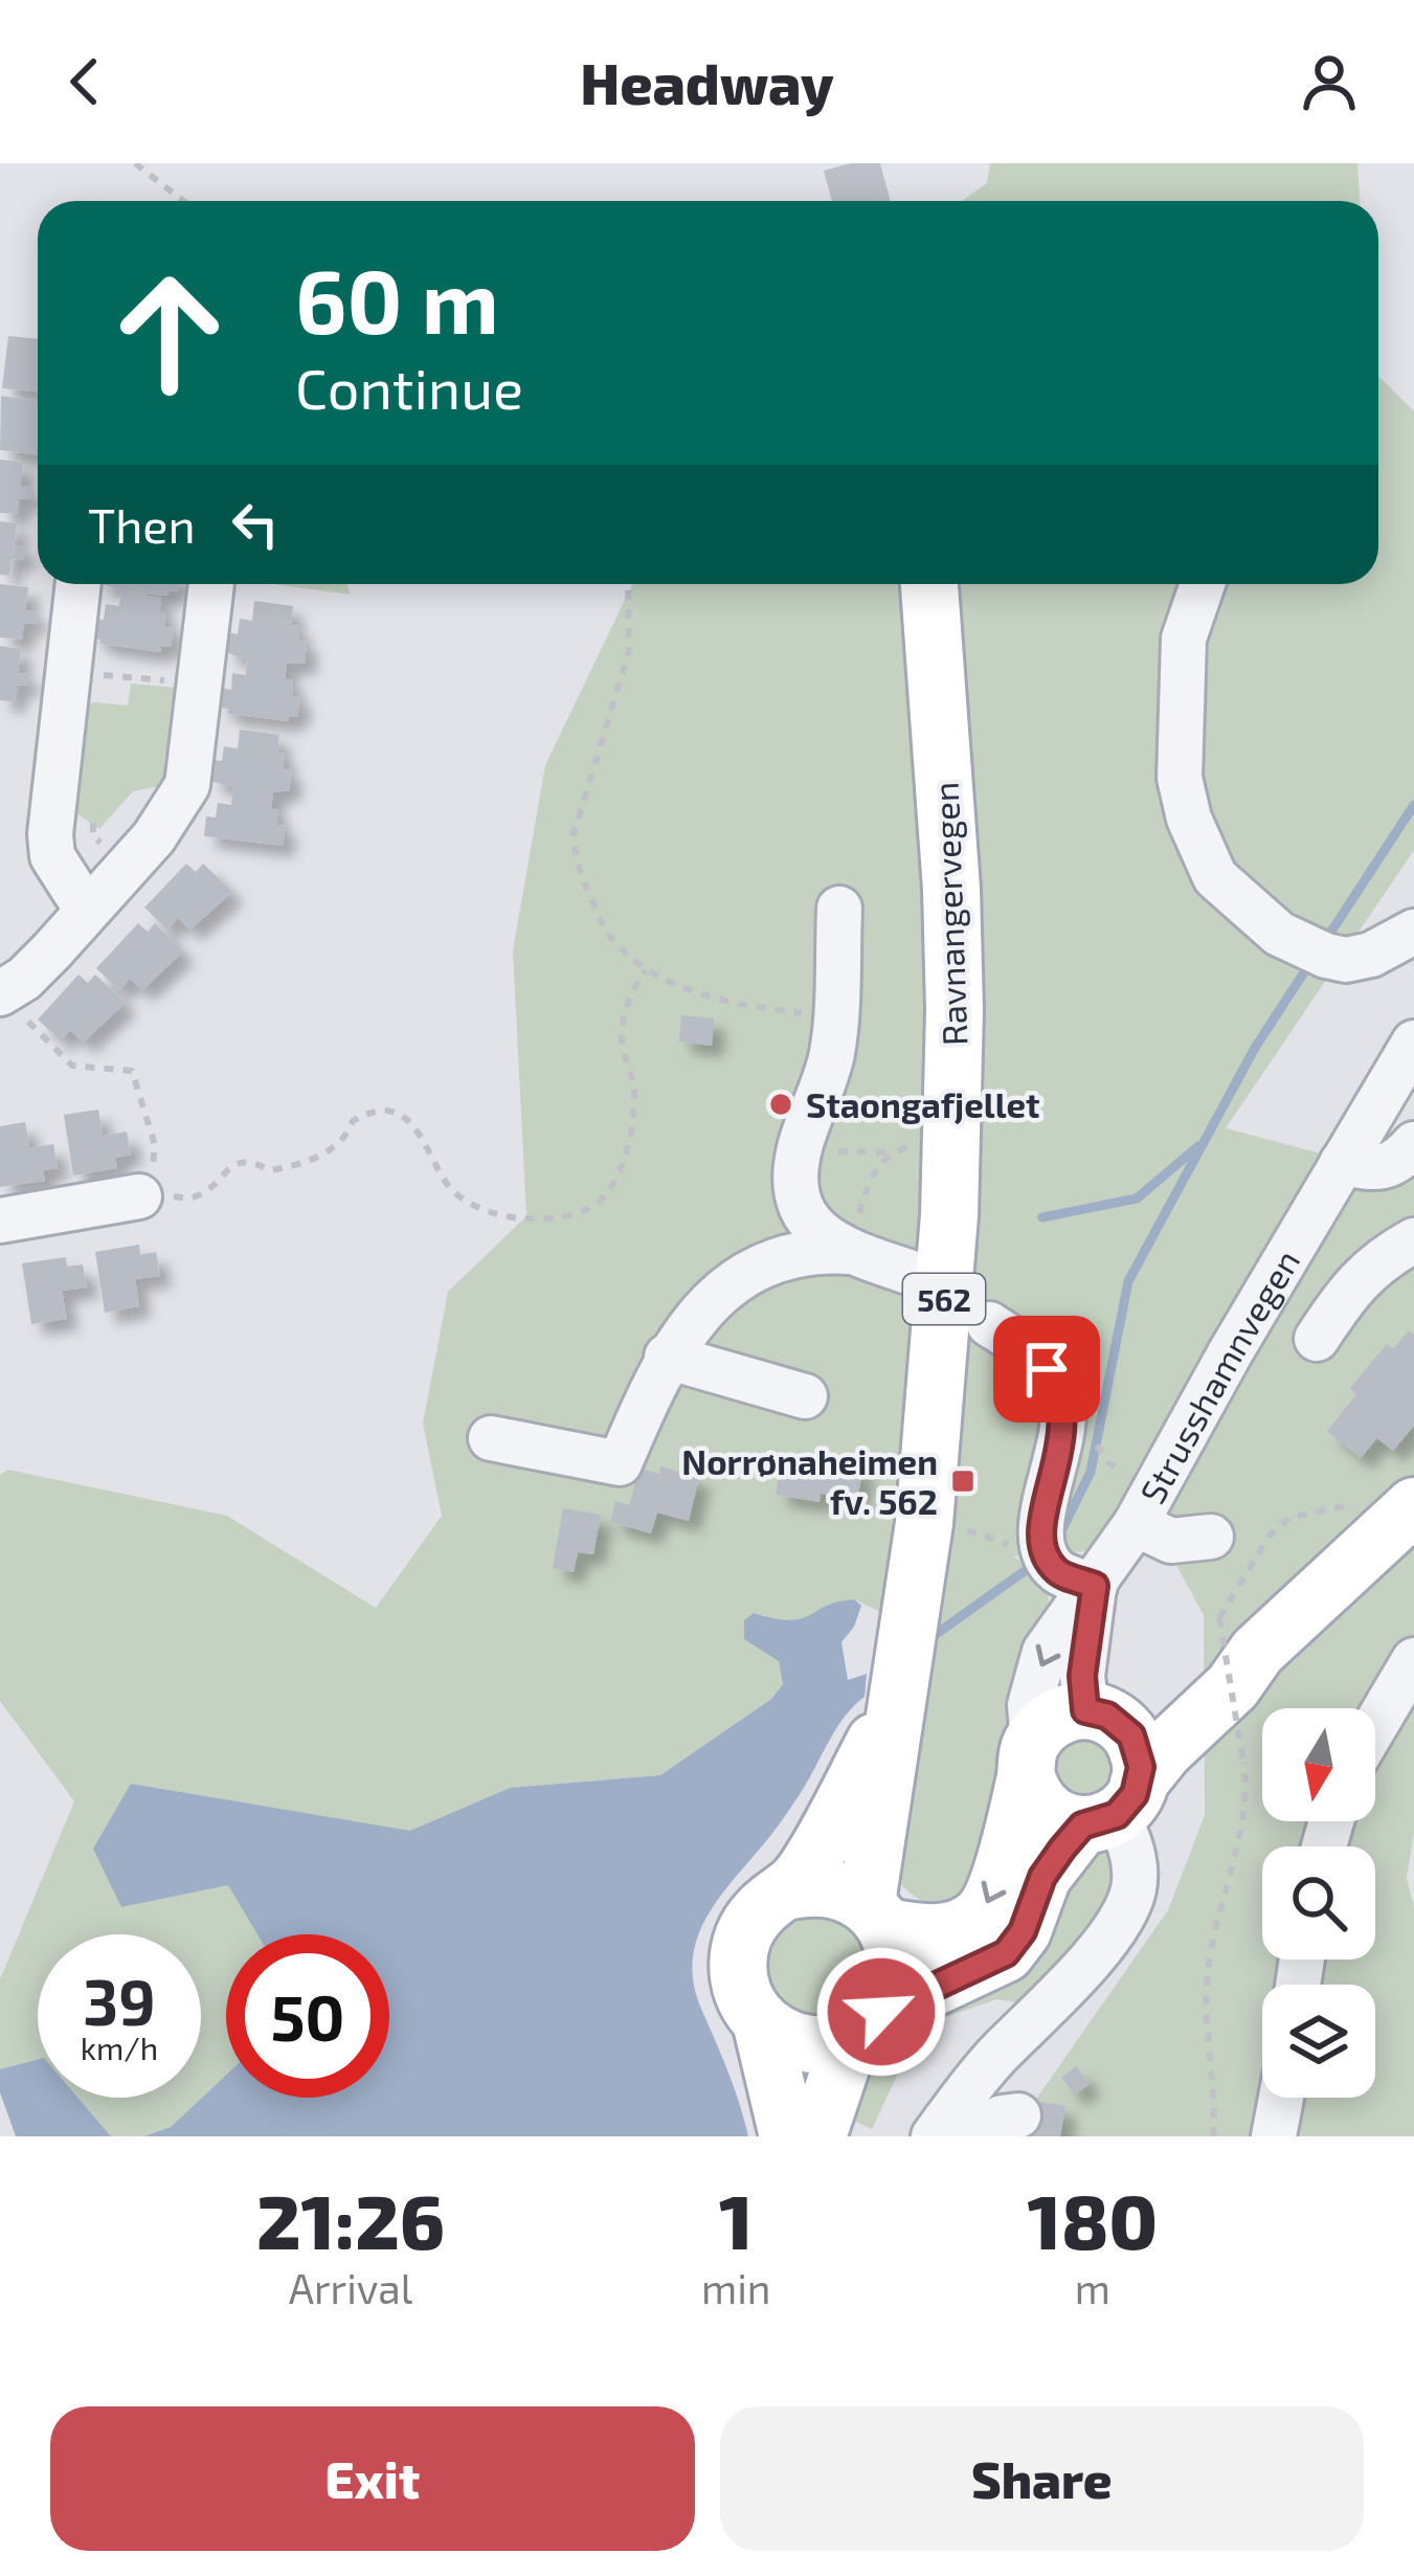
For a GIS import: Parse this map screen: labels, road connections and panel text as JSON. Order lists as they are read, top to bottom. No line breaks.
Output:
{"streets":{"main road":["Ravnangervegen","562"],"street":["Strusshamnvegen"]},"crossings":[["Ravnangervegen","562"]],"places":{"other":["Staongafjellet"],"transit":["Norrønaheimen fv. 562"]},"north":"bottom","page":{"header":"Headway","turn":["60 m","Continue"],"then":"Then","speed":"39 km/h","limit":"50","eta":["21:26","Arrival","1","min","180","m"],"buttons":["Exit","Share"]}}
